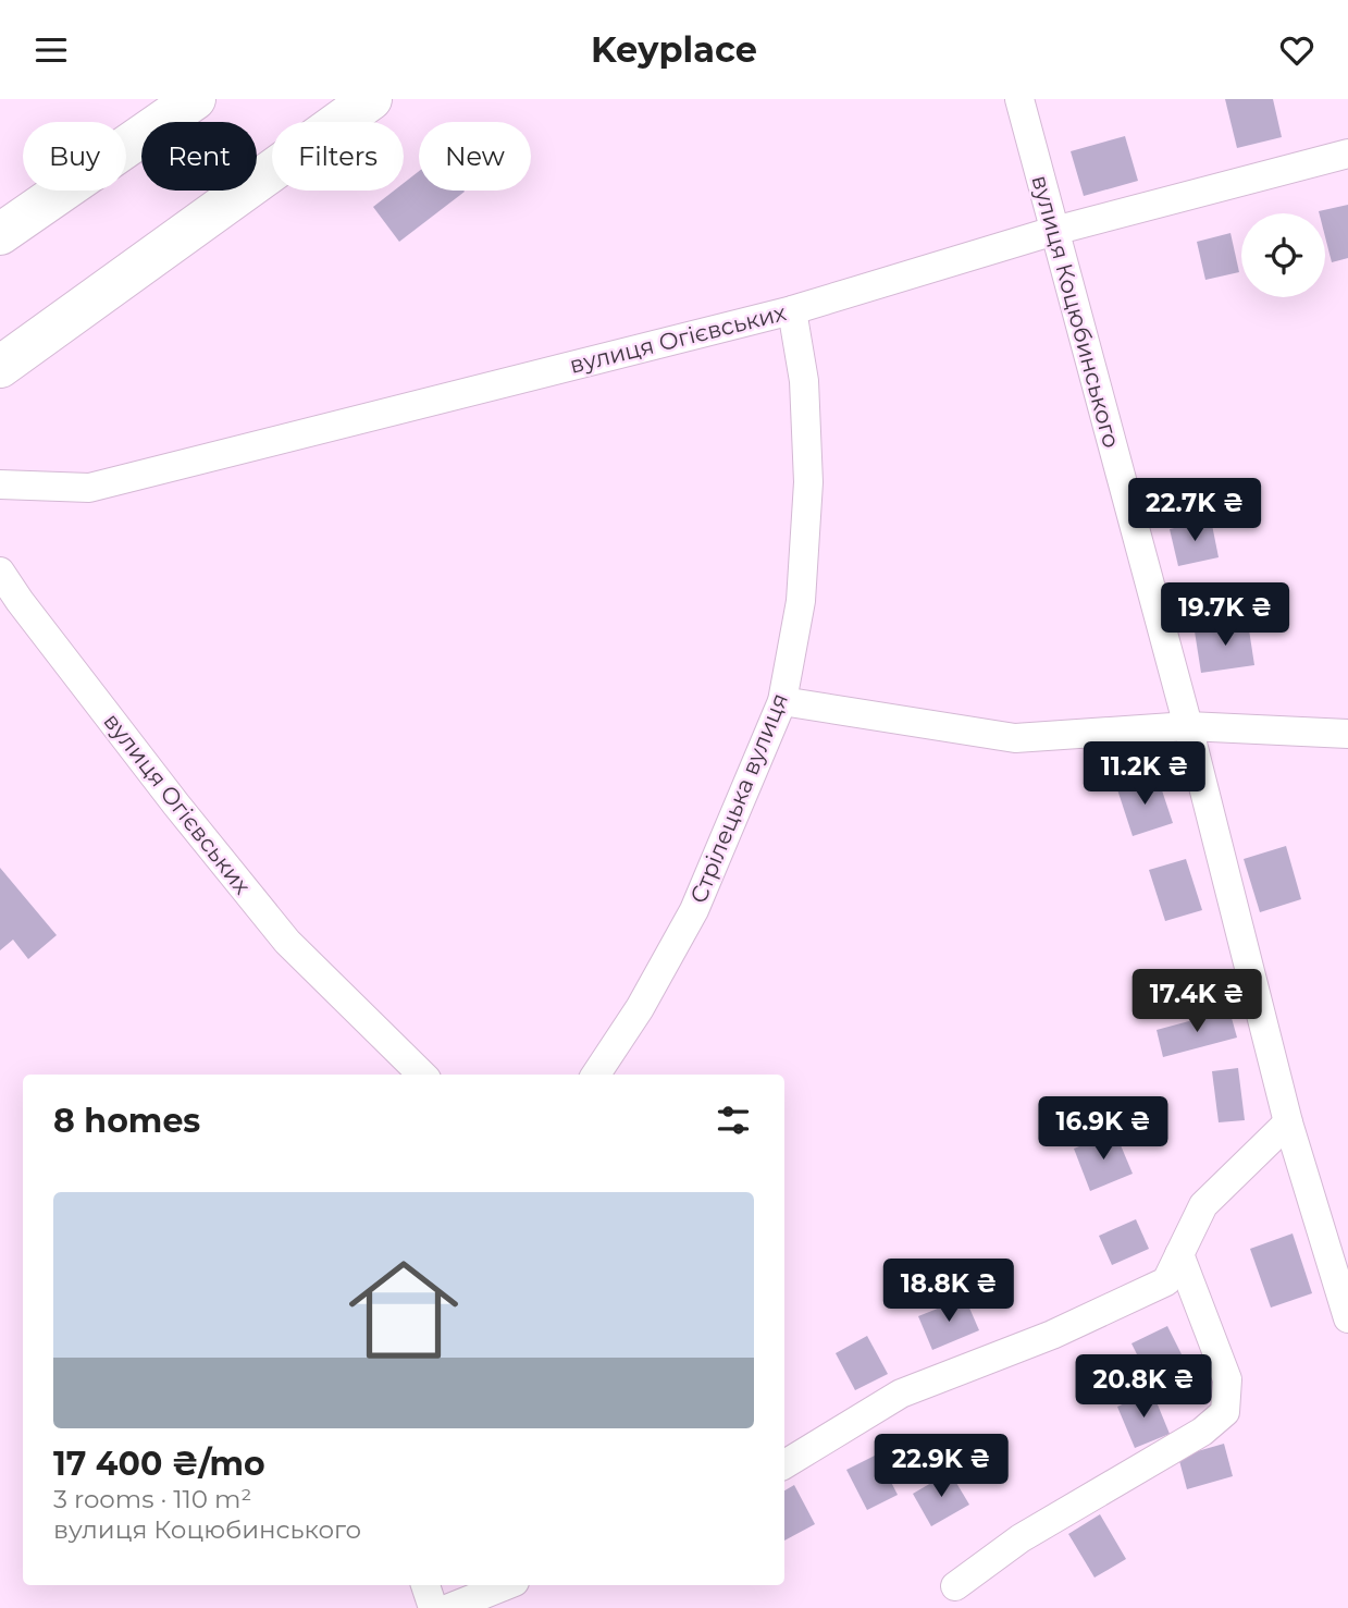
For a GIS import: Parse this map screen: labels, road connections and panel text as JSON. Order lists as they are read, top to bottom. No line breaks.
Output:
{"streets":{"street":["вулиця Коцюбинського","вулиця Огієвських","Стрілецька вулиця"]},"crossings":[["вулиця Коцюбинського","вулиця Огієвських"],["вулиця Огієвських","Стрілецька вулиця"]],"page":{"header":"Keyplace","chip":["Buy","Rent","Filters","New"],"price":["22.7K ₴","19.7K ₴","11.2K ₴","17.4K ₴","16.9K ₴","18.8K ₴","20.8K ₴","22.9K ₴"],"heading":"8 homes","list":[{"name":"17 400 ₴/mo","note":"3 rooms · 110 m² · вулиця Коцюбинського"}]}}
